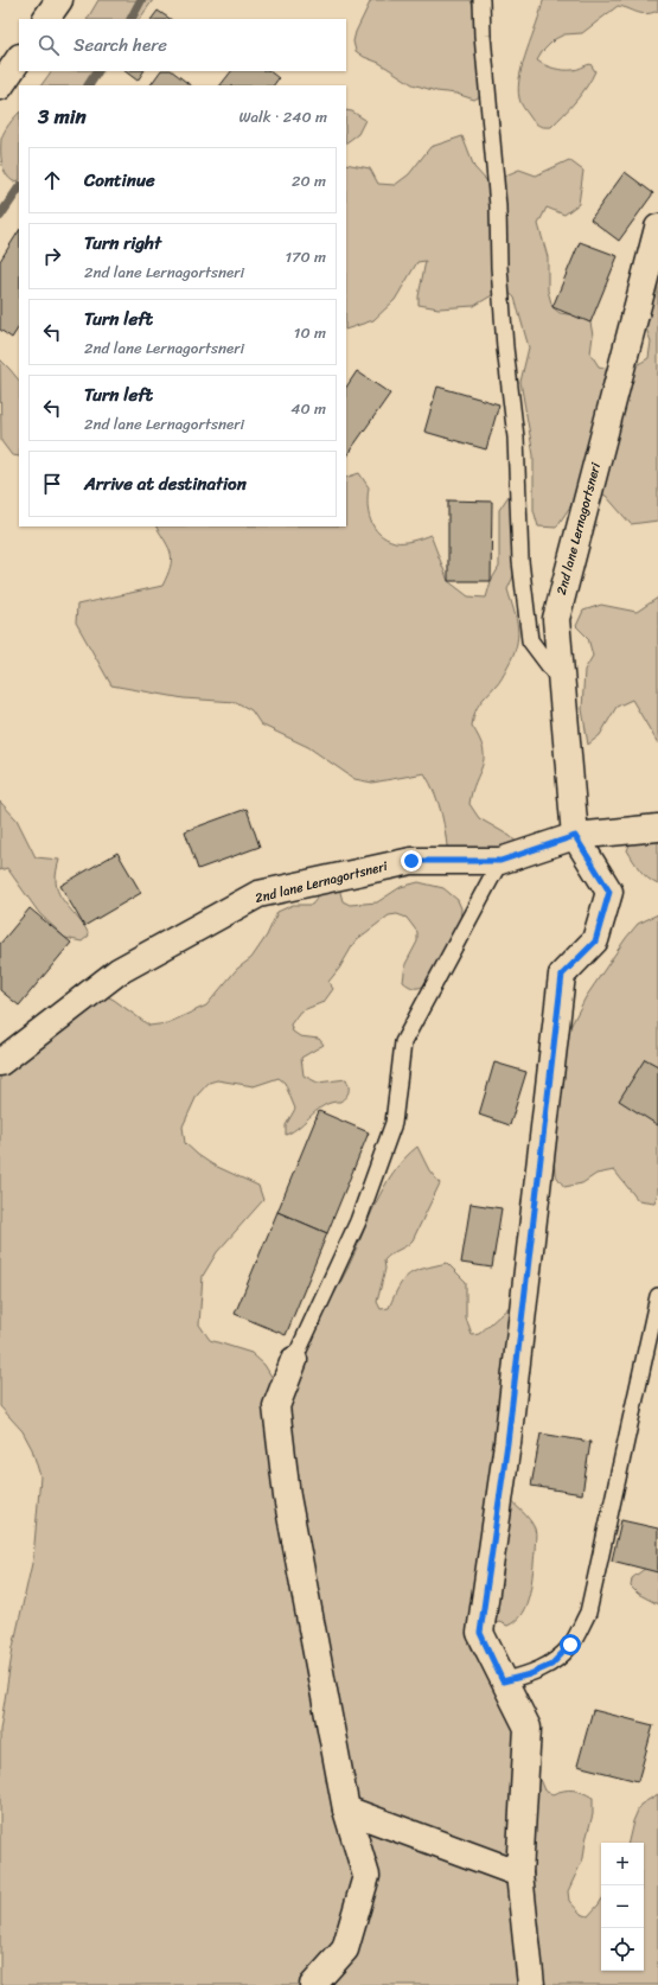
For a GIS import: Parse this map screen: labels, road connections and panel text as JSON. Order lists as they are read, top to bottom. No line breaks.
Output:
{"streets":{"street":["2nd lane Lernagortsneri"]},"page":{"search":"Search here","heading":["3 min","Walk · 240 m"],"list":[["Continue","20 m"],["Turn right","2nd lane Lernagortsneri","170 m"],["Turn left","2nd lane Lernagortsneri","10 m"],["Turn left","2nd lane Lernagortsneri","40 m"],"Arrive at destination"],"map_buttons":["+","−"]}}
